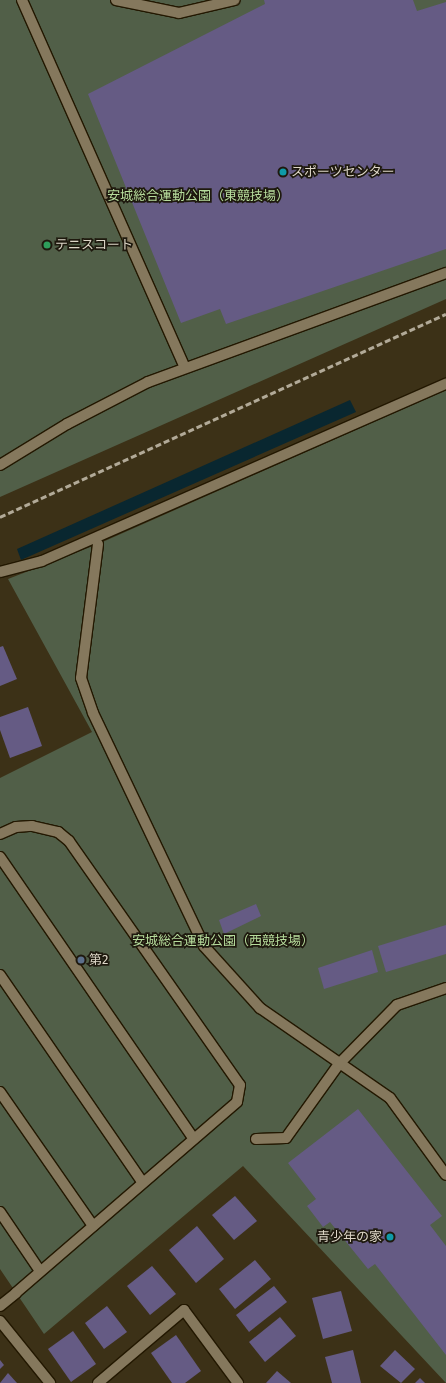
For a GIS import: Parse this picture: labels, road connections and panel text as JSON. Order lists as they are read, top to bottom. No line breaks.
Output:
{"parks":["安城総合運動公園（東競技場）","安城総合運動公園（西競技場）"],"places":["スポーツセンター","テニスコート","第2","青少年の家"]}
